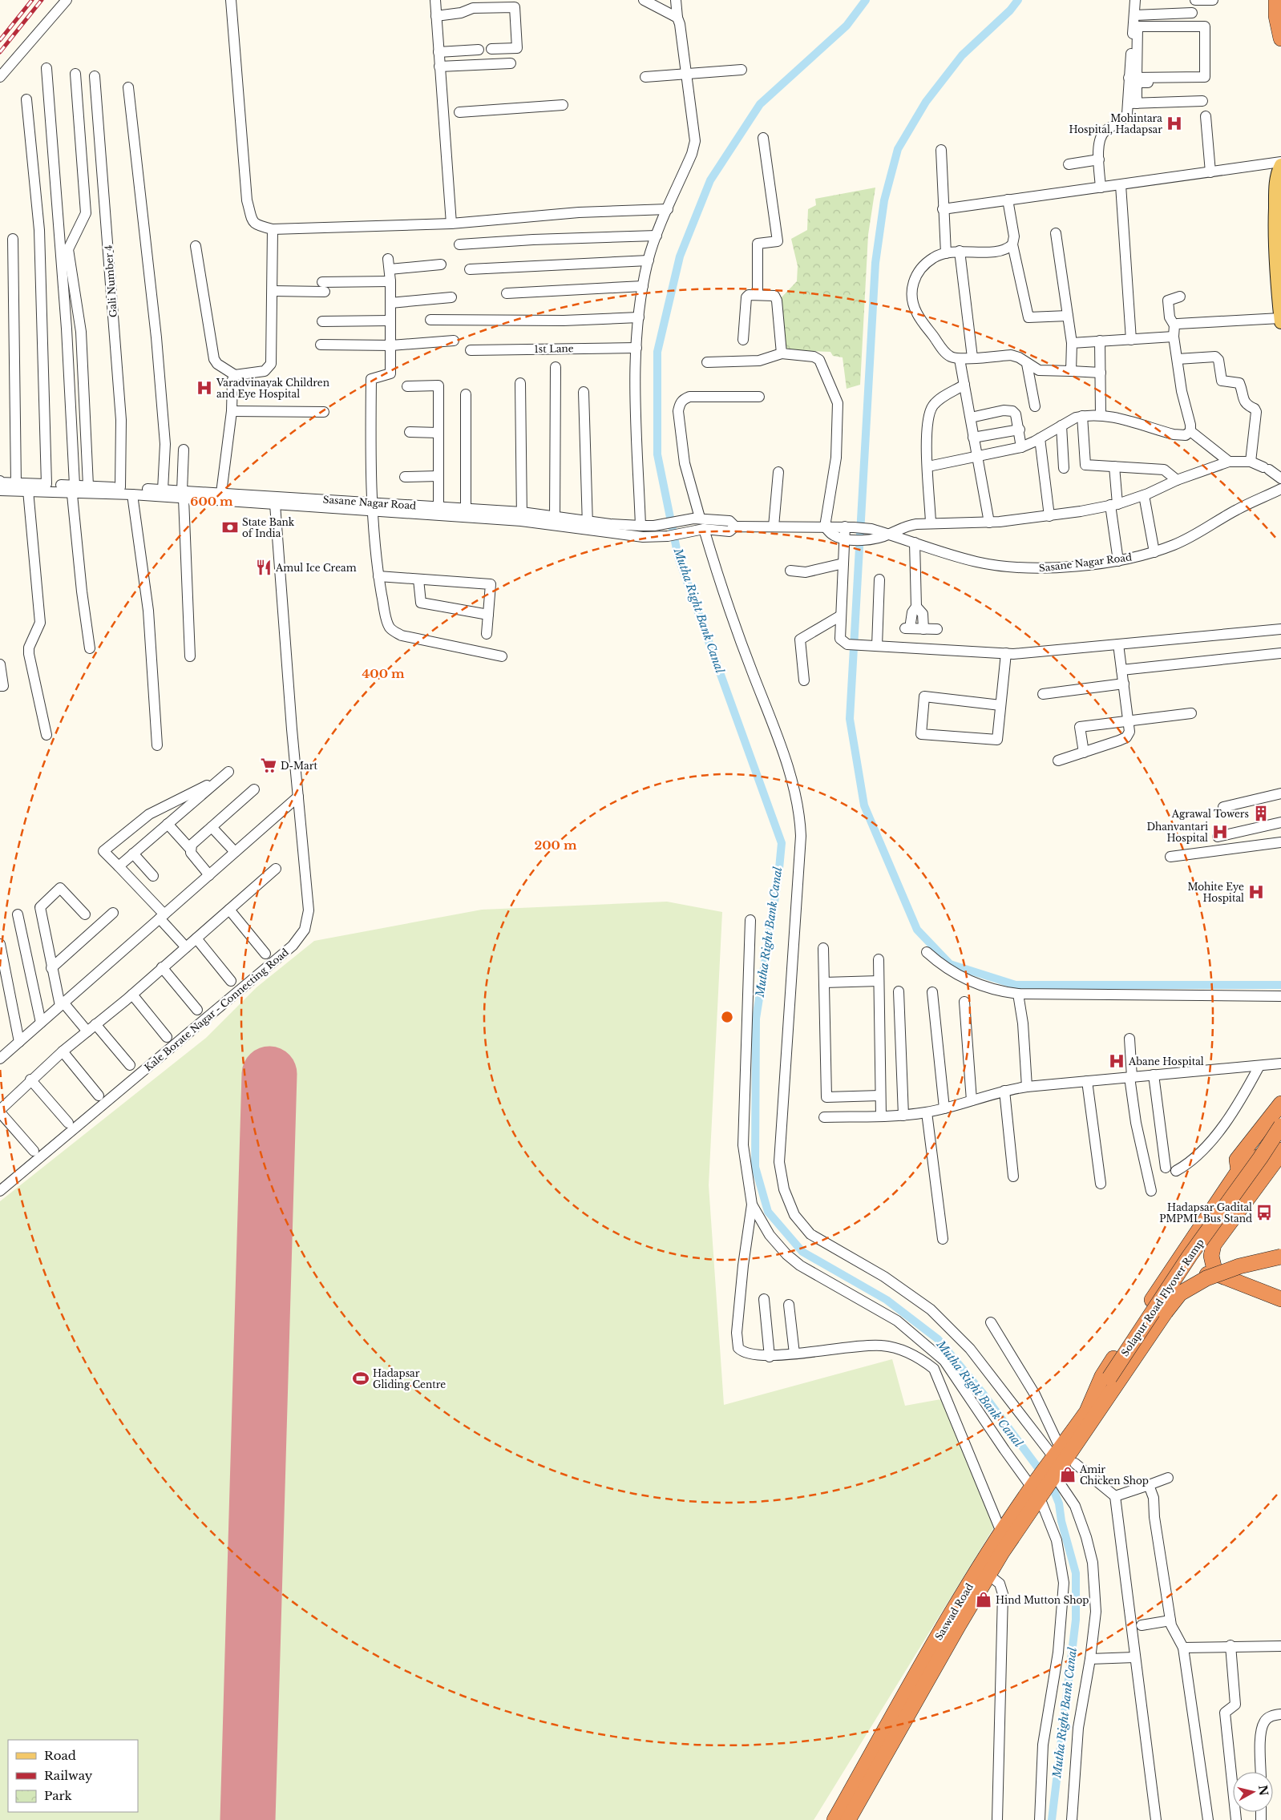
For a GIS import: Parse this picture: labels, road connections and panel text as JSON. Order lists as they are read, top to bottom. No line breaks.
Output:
{"streets":{"highway":["Solapur Road Flyover Ramp","Saswad Road"],"street":["Gali Number 4","1st Lane","Sasane Nagar Road","Kale Borate Nagar - Connecting Road"]},"crossings":[["Gali Number 4","Sasane Nagar Road"],["Sasane Nagar Road","Kale Borate Nagar - Connecting Road"],["Solapur Road Flyover Ramp","Saswad Road"]],"water":["Mutha Right Bank Canal"],"places":{"hospital":["Mohintara Hospital, Hadapsar","Varadvinayak Children and Eye Hospital","Dhanvantari Hospital","Mohite Eye Hospital","Abane Hospital"],"bank":["State Bank of India"],"restaurant":["Amul Ice Cream"],"supermarket":["D-Mart"],"building":["Agrawal Towers"],"bus stop":["Hadapsar Gadital PMPML Bus Stand"],"sports":["Hadapsar Gliding Centre"],"shop":["Amir Chicken Shop","Hind Mutton Shop"]},"legend":["Road","Railway","Park"],"north":"right","rings":["600 m","400 m","200 m"]}
